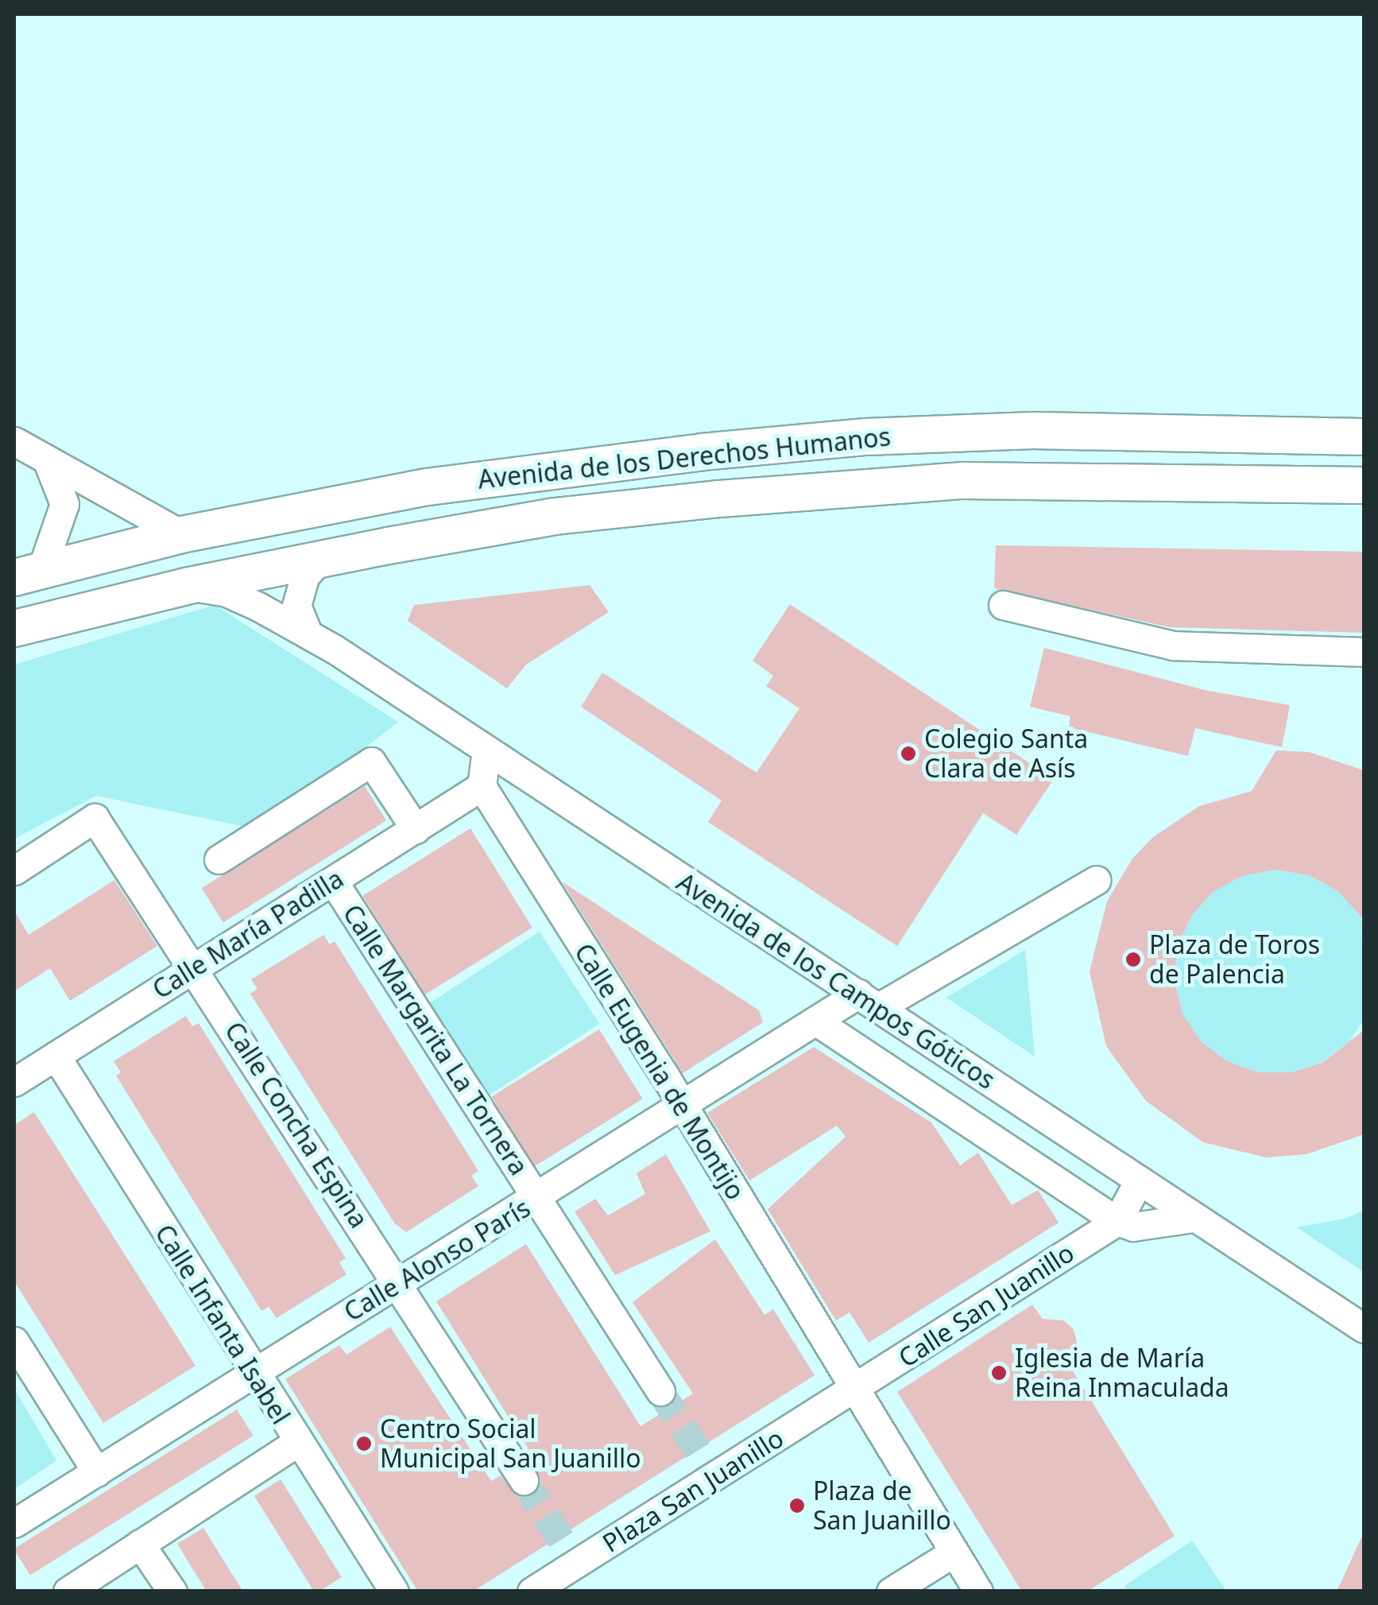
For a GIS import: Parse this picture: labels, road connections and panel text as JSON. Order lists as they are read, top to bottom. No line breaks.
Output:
{"streets":{"main road":["Avenida de los Derechos Humanos"],"street":["Calle María Padilla","Avenida de los Campos Góticos","Calle Margarita La Tornera","Calle Eugenia de Montijo","Calle Concha Espina","Calle Alonso París","Calle San Juanillo","Calle Infanta Isabel","Plaza San Juanillo"]},"crossings":[["Avenida de los Derechos Humanos","Avenida de los Campos Góticos"],["Calle María Padilla","Calle Margarita La Tornera"],["Calle María Padilla","Calle Eugenia de Montijo"],["Calle María Padilla","Calle Concha Espina"],["Calle María Padilla","Calle Infanta Isabel"],["Avenida de los Campos Góticos","Calle Alonso París"],["Avenida de los Campos Góticos","Calle San Juanillo"],["Calle Margarita La Tornera","Calle Alonso París"],["Calle Eugenia de Montijo","Calle Alonso París"],["Calle Eugenia de Montijo","Calle San Juanillo"],["Calle Eugenia de Montijo","Plaza San Juanillo"],["Calle Concha Espina","Calle Alonso París"],["Calle Alonso París","Calle Infanta Isabel"],["Calle San Juanillo","Plaza San Juanillo"]],"places":["Colegio Santa Clara de Asís","Plaza de Toros de Palencia","Iglesia de María Reina Inmaculada","Centro Social Municipal San Juanillo","Plaza de San Juanillo"]}
